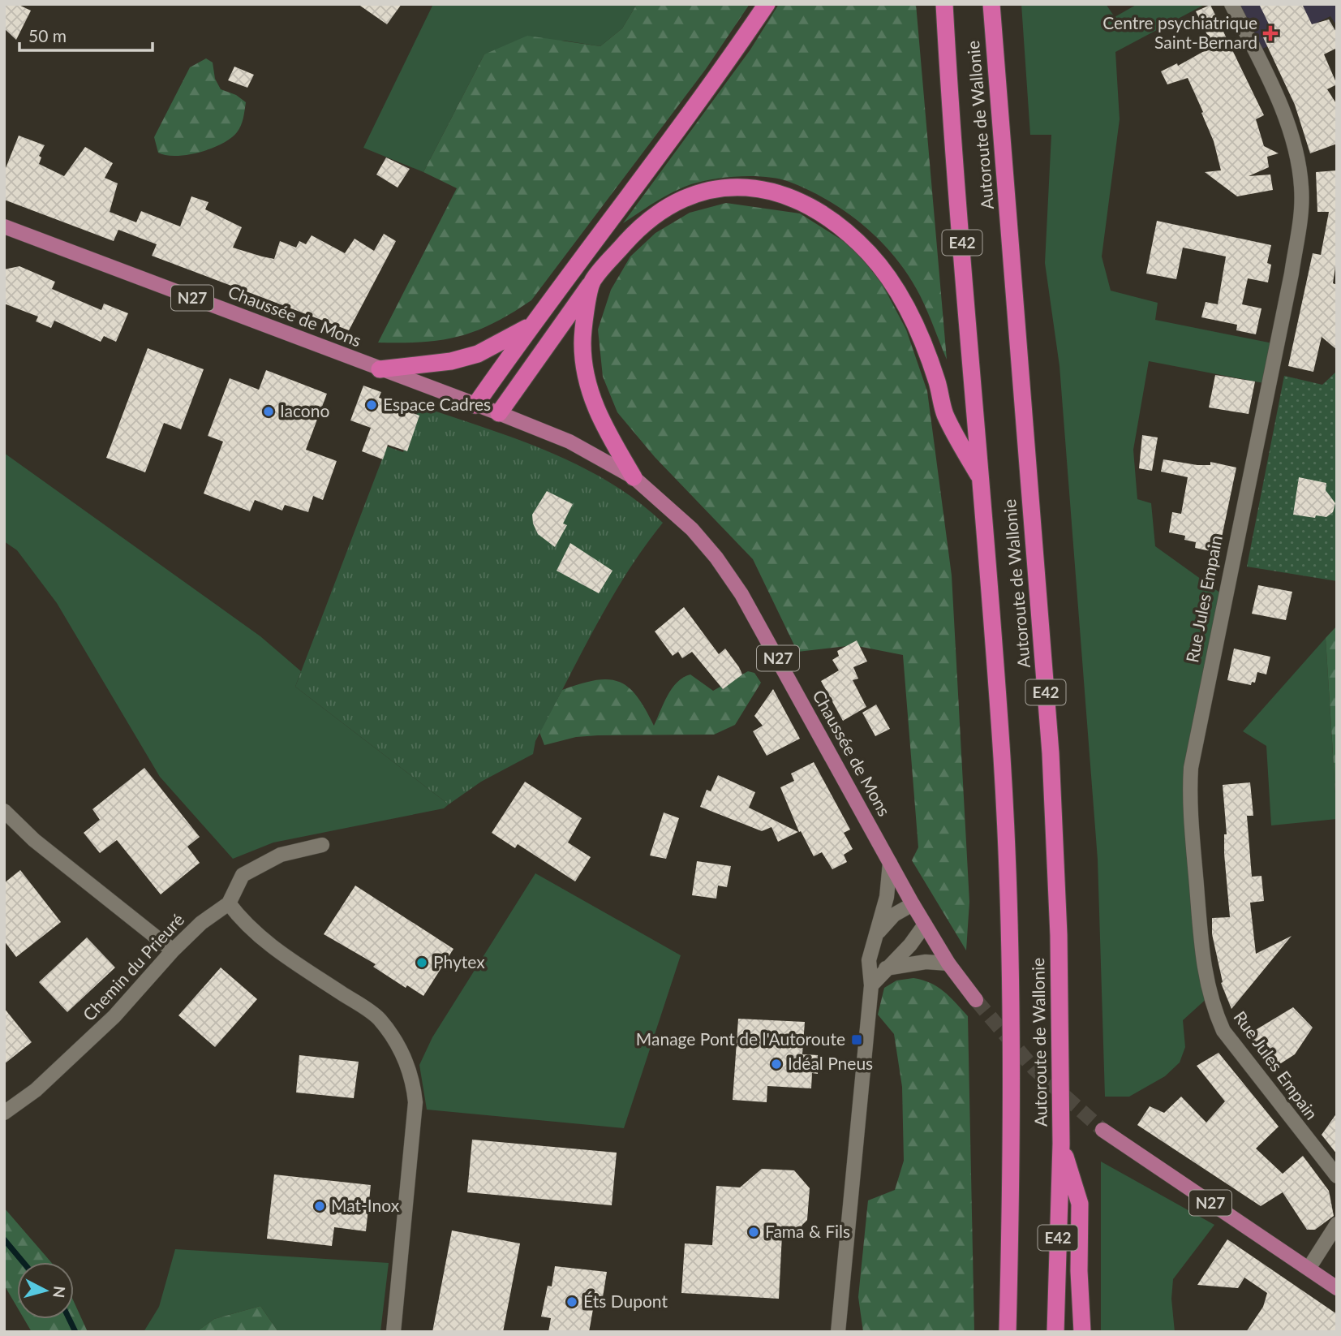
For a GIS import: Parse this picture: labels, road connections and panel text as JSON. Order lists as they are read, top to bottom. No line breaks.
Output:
{"streets":{"highway":["Autoroute de Wallonie","E42"],"main road":["N27","Chaussée de Mons"],"street":["Rue Jules Empain","Chemin du Prieuré"]},"crossings":[["N27","Chaussée de Mons"]],"places":{"health":["Centre psychiatrique Saint-Bernard"],"other":["Espace Cadres","Iacono","Phytex","Idéal Pneus","Mat-Inox","Fama & Fils","Éts Dupont"],"transit":["Manage Pont de l'Autoroute"]},"scale_bar":"50 m","north":"right"}
